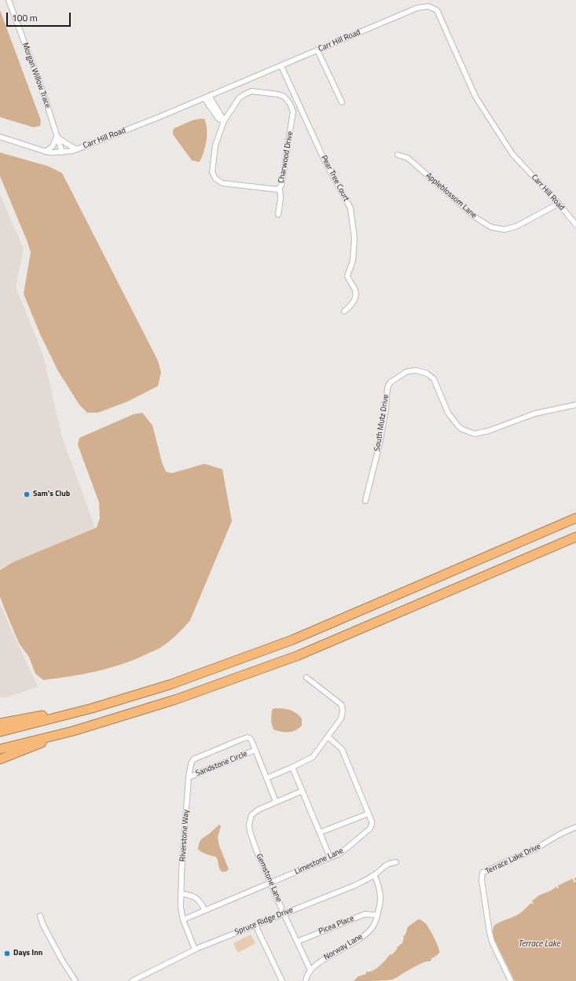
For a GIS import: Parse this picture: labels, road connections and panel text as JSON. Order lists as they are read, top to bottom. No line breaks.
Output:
{"streets":{"street":["Carr Hill Road","Morgan Willow Trace","Charwood Drive","Pear Tree Court","Appleblossom Lane","South Mutz Drive","Sandstone Circle","Riverstone Way","Terrace Lake Drive","Limestone Lane","Gemstone Lane","Spruce Ridge Drive","Picea Place","Norway Lane"]},"crossings":[["Carr Hill Road","Morgan Willow Trace"],["Carr Hill Road","Pear Tree Court"],["Carr Hill Road","Appleblossom Lane"],["Sandstone Circle","Riverstone Way"],["Riverstone Way","Limestone Lane"],["Riverstone Way","Spruce Ridge Drive"],["Limestone Lane","Gemstone Lane"],["Gemstone Lane","Spruce Ridge Drive"],["Gemstone Lane","Picea Place"],["Gemstone Lane","Norway Lane"],["Spruce Ridge Drive","Norway Lane"],["Picea Place","Norway Lane"]],"water":["Terrace Lake"],"places":["Sam's Club","Days Inn"],"scale_bar":"100 m"}
